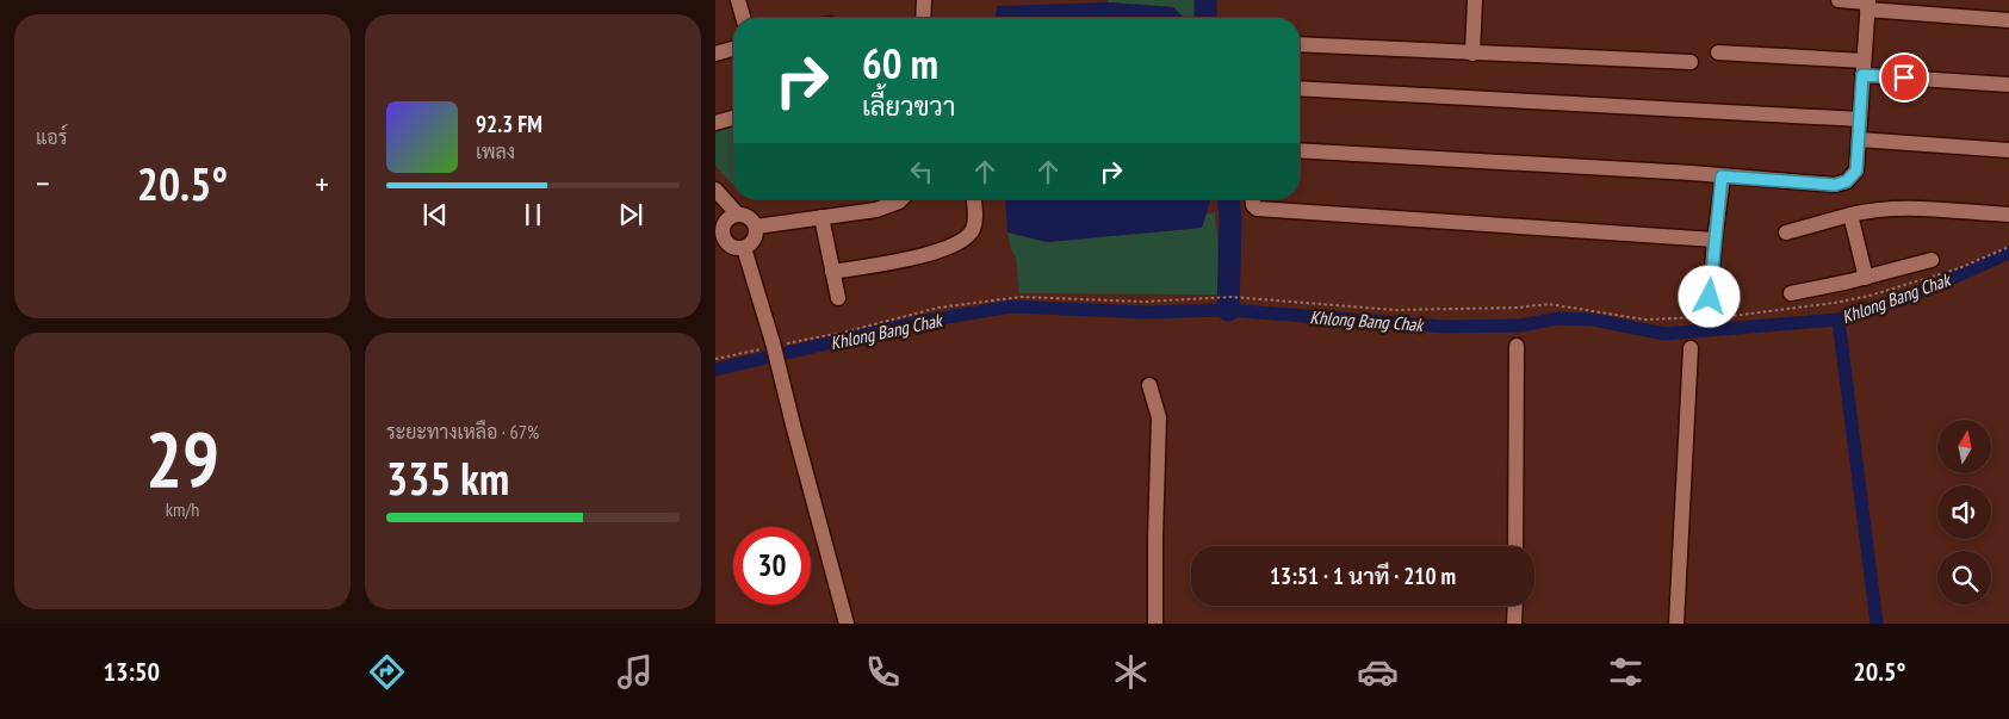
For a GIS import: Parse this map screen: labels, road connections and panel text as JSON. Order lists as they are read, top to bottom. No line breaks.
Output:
{"water":["Khlong Bang Chak"],"north":"top","page":{"tile":["แอร์",["29","km/h"],["ระยะทางเหลือ · 67%","335 km"]],"turn":["60 m","เลี้ยวขวา"],"song":["92.3 FM","เพลง"],"heat":["−","20.5°","+"],"limit":"30","trip":"13:51 · 1 นาที · 210 m","tabs":["13:50","20.5°"]}}
